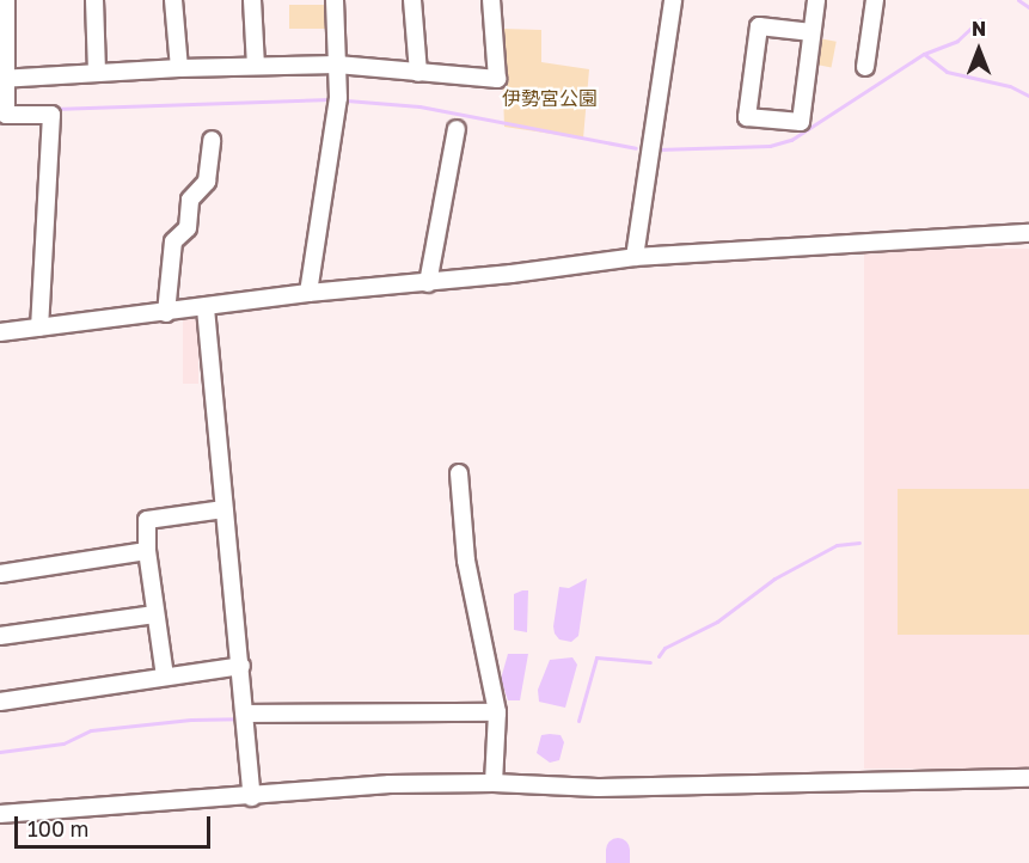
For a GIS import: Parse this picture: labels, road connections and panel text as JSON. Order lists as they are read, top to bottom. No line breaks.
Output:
{"parks":["伊勢宮公園"],"scale_bar":"100 m","north":"top"}
